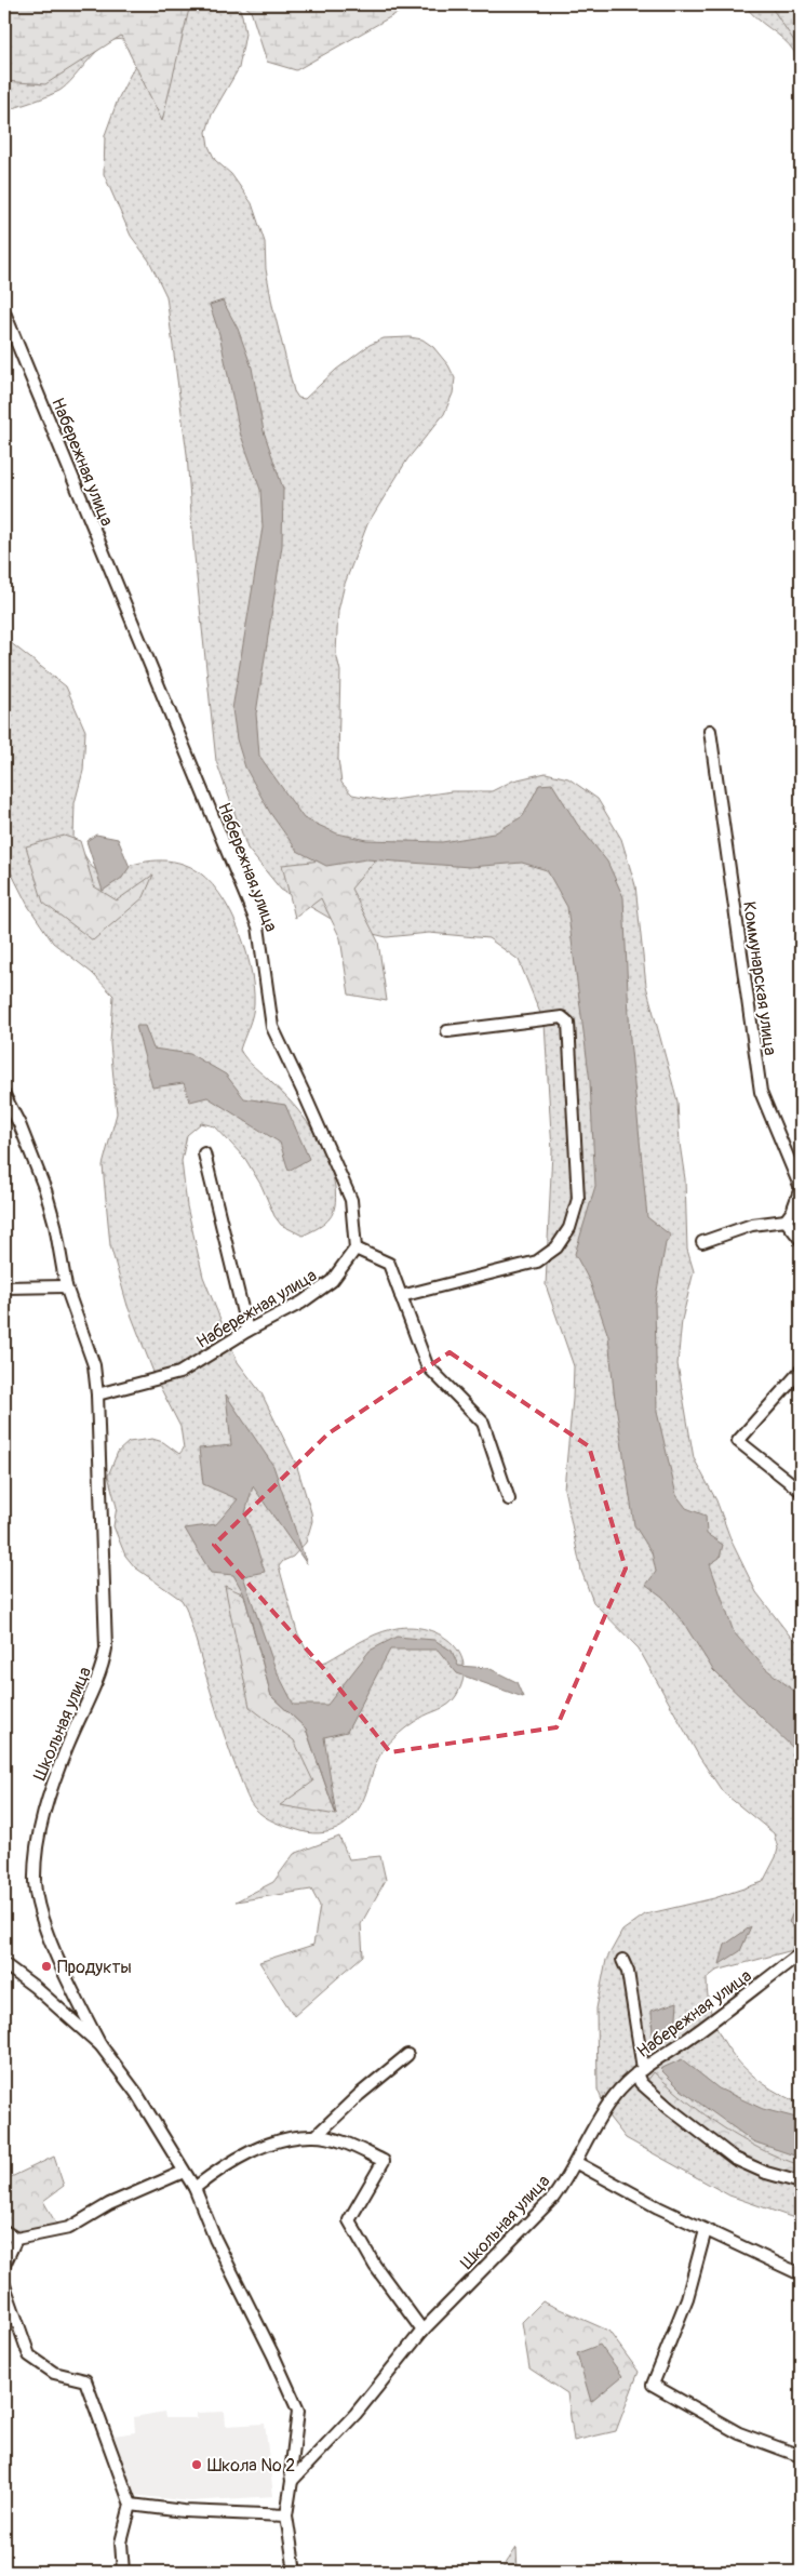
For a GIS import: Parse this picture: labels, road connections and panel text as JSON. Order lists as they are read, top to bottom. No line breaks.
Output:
{"streets":{"street":["Набережная улица","Коммунарская улица","Школьная улица"]},"crossings":[["Набережная улица","Школьная улица"]],"places":["Продукты","Школа № 2"]}
